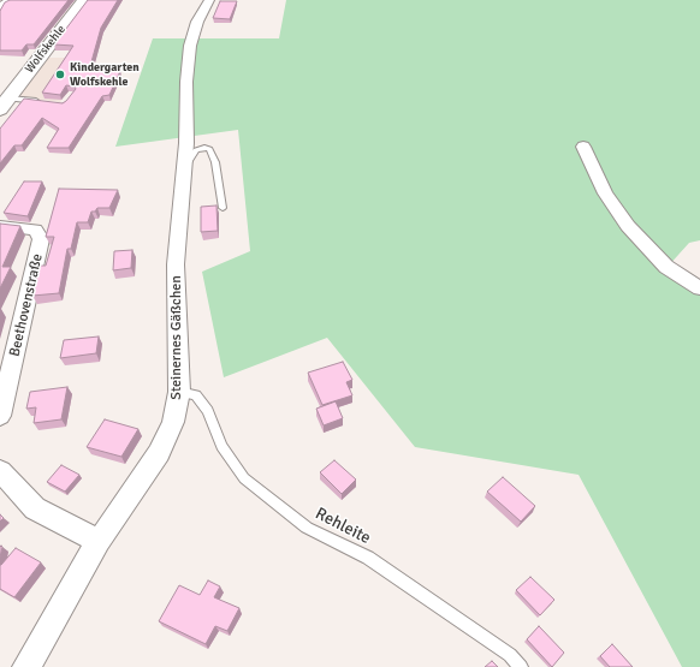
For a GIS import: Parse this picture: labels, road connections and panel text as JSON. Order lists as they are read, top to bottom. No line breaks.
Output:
{"streets":{"street":["Wolfskehle","Beethovenstraße","Steinernes Gäßchen"],"lane":["Rehleite"]},"crossings":[["Steinernes Gäßchen","Rehleite"]],"places":["Kindergarten Wolfskehle"]}
